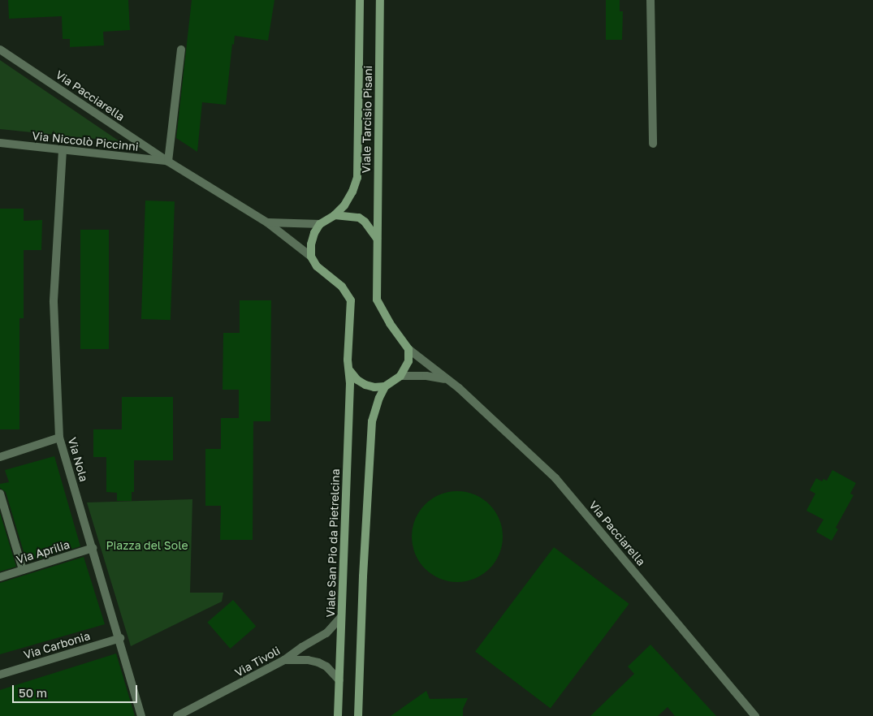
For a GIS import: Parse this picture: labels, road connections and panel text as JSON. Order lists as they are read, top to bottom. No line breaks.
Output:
{"streets":{"main road":["Viale Tarcisio Pisani","Viale San Pio da Pietrelcina"],"street":["Via Pacciarella","Via Niccolò Piccinni","Via Nola","Via Aprilia","Via Carbonia","Via Tivoli"]},"crossings":[["Via Pacciarella","Viale Tarcisio Pisani"],["Via Pacciarella","Via Niccolò Piccinni"],["Via Pacciarella","Viale San Pio da Pietrelcina"],["Via Niccolò Piccinni","Via Nola"],["Via Nola","Via Aprilia"],["Via Nola","Via Carbonia"],["Viale San Pio da Pietrelcina","Via Tivoli"]],"parks":["Piazza del Sole"],"scale_bar":"50 m"}
